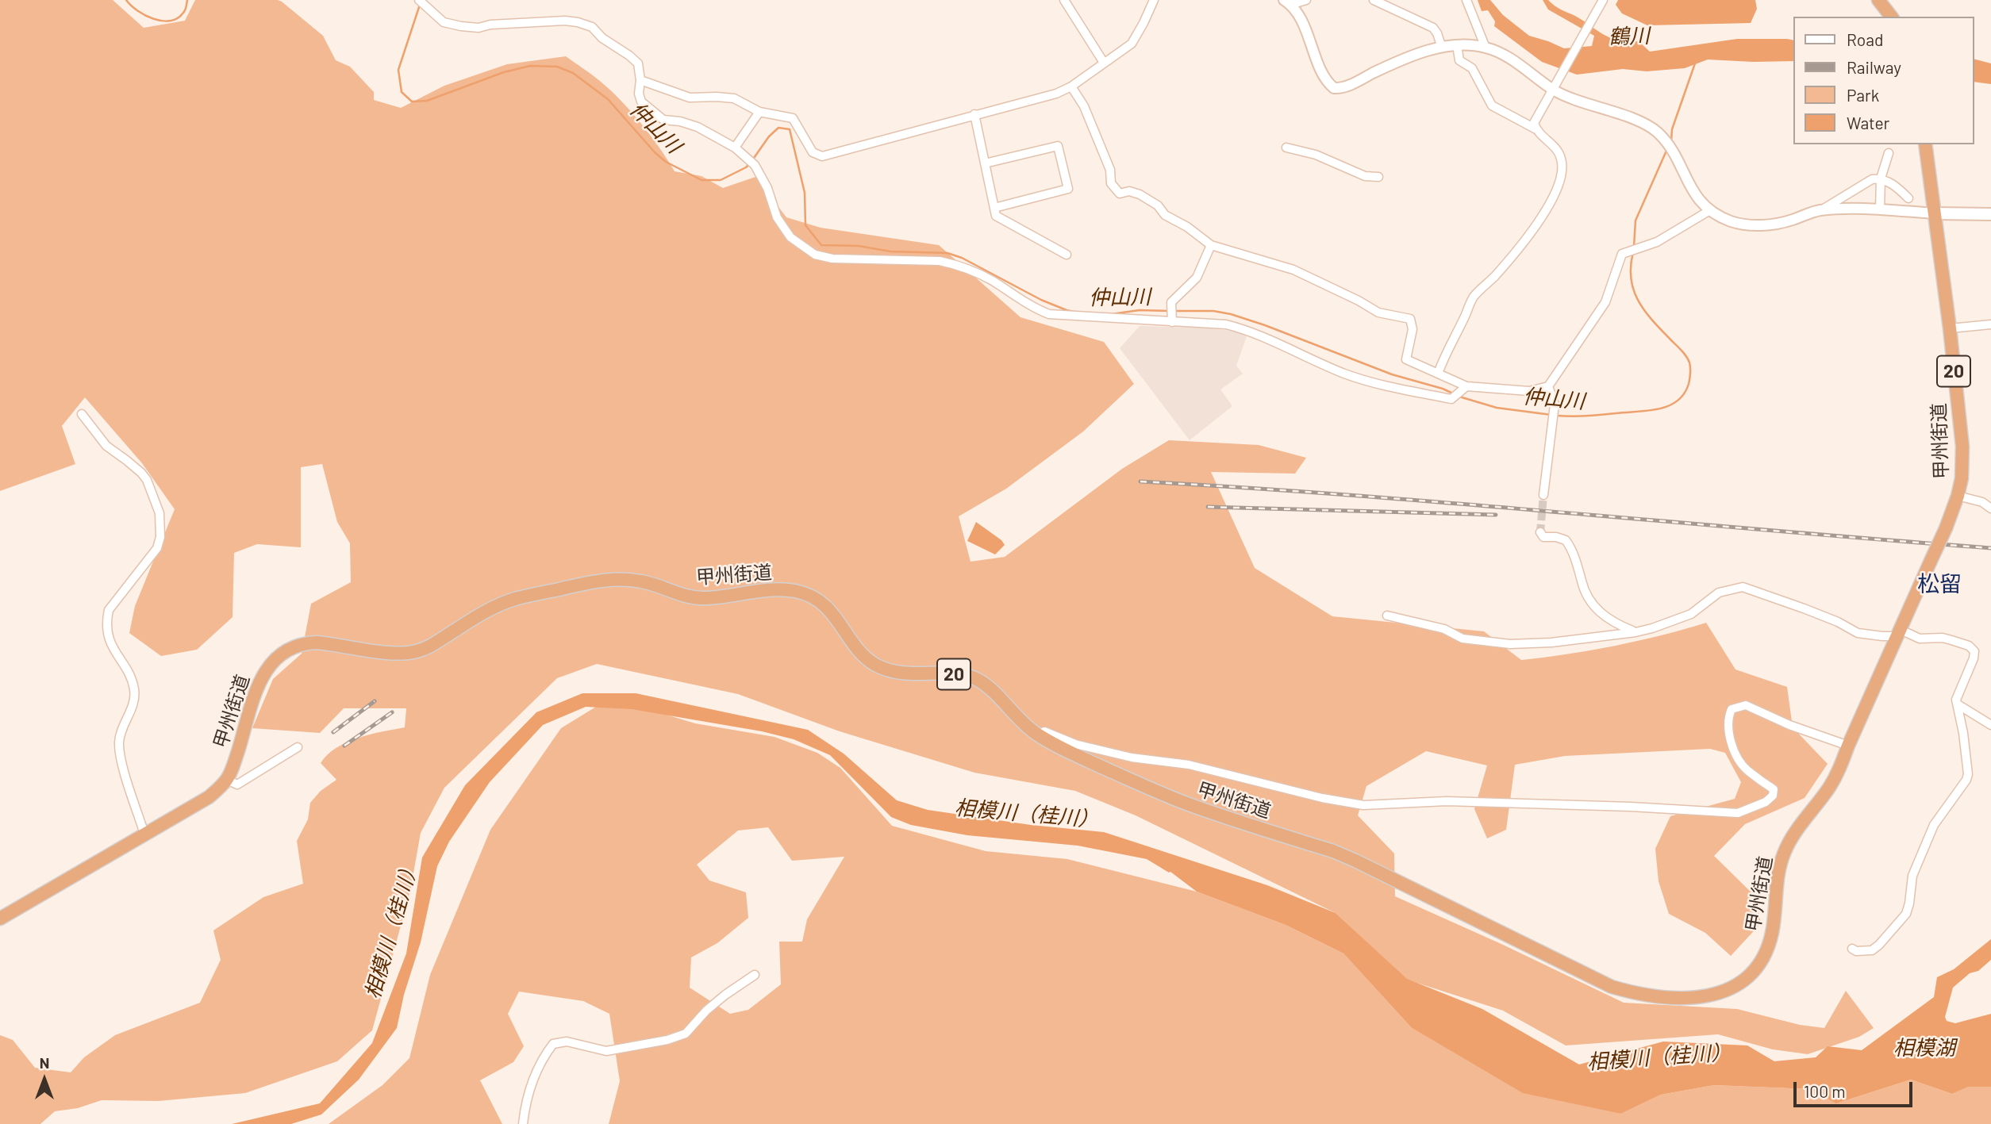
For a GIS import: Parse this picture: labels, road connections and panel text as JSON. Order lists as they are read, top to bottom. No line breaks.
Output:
{"streets":{"highway":["20","甲州街道"]},"districts":["松留"],"water":["鶴川","仲山川","相模川（桂川）","相模湖"],"legend":["Road","Railway","Park","Water"],"scale_bar":"100 m","north":"top"}
